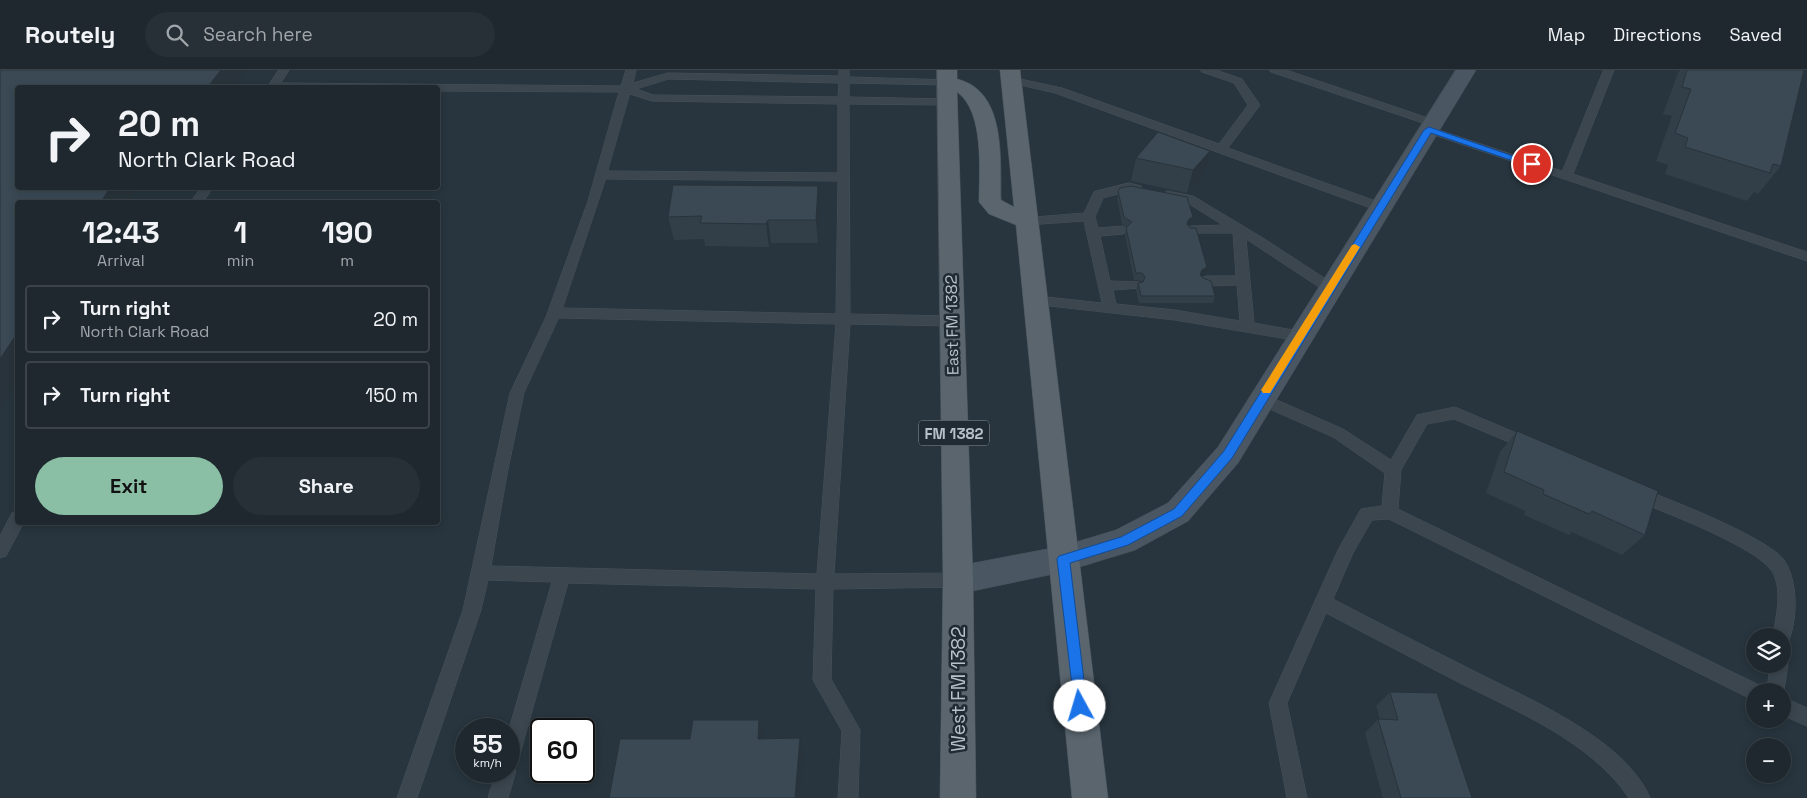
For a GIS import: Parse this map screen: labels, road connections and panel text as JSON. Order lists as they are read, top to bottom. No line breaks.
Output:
{"streets":{"main road":["East FM 1382","FM 1382","West FM 1382"]},"crossings":[["East FM 1382","West FM 1382"]],"page":{"header":"Routely","search":"Search here","nav":["Map","Directions","Saved"],"turn":["20 m","North Clark Road"],"eta":["12:43","Arrival","1","min","190","m"],"list":[{"name":"Turn right","note":"North Clark Road","value":"20 m"},{"name":"Turn right","value":"150 m"}],"buttons":["Exit","Share"],"map_buttons":["+","−"],"speed":"55 km/h","limit":"60"}}
